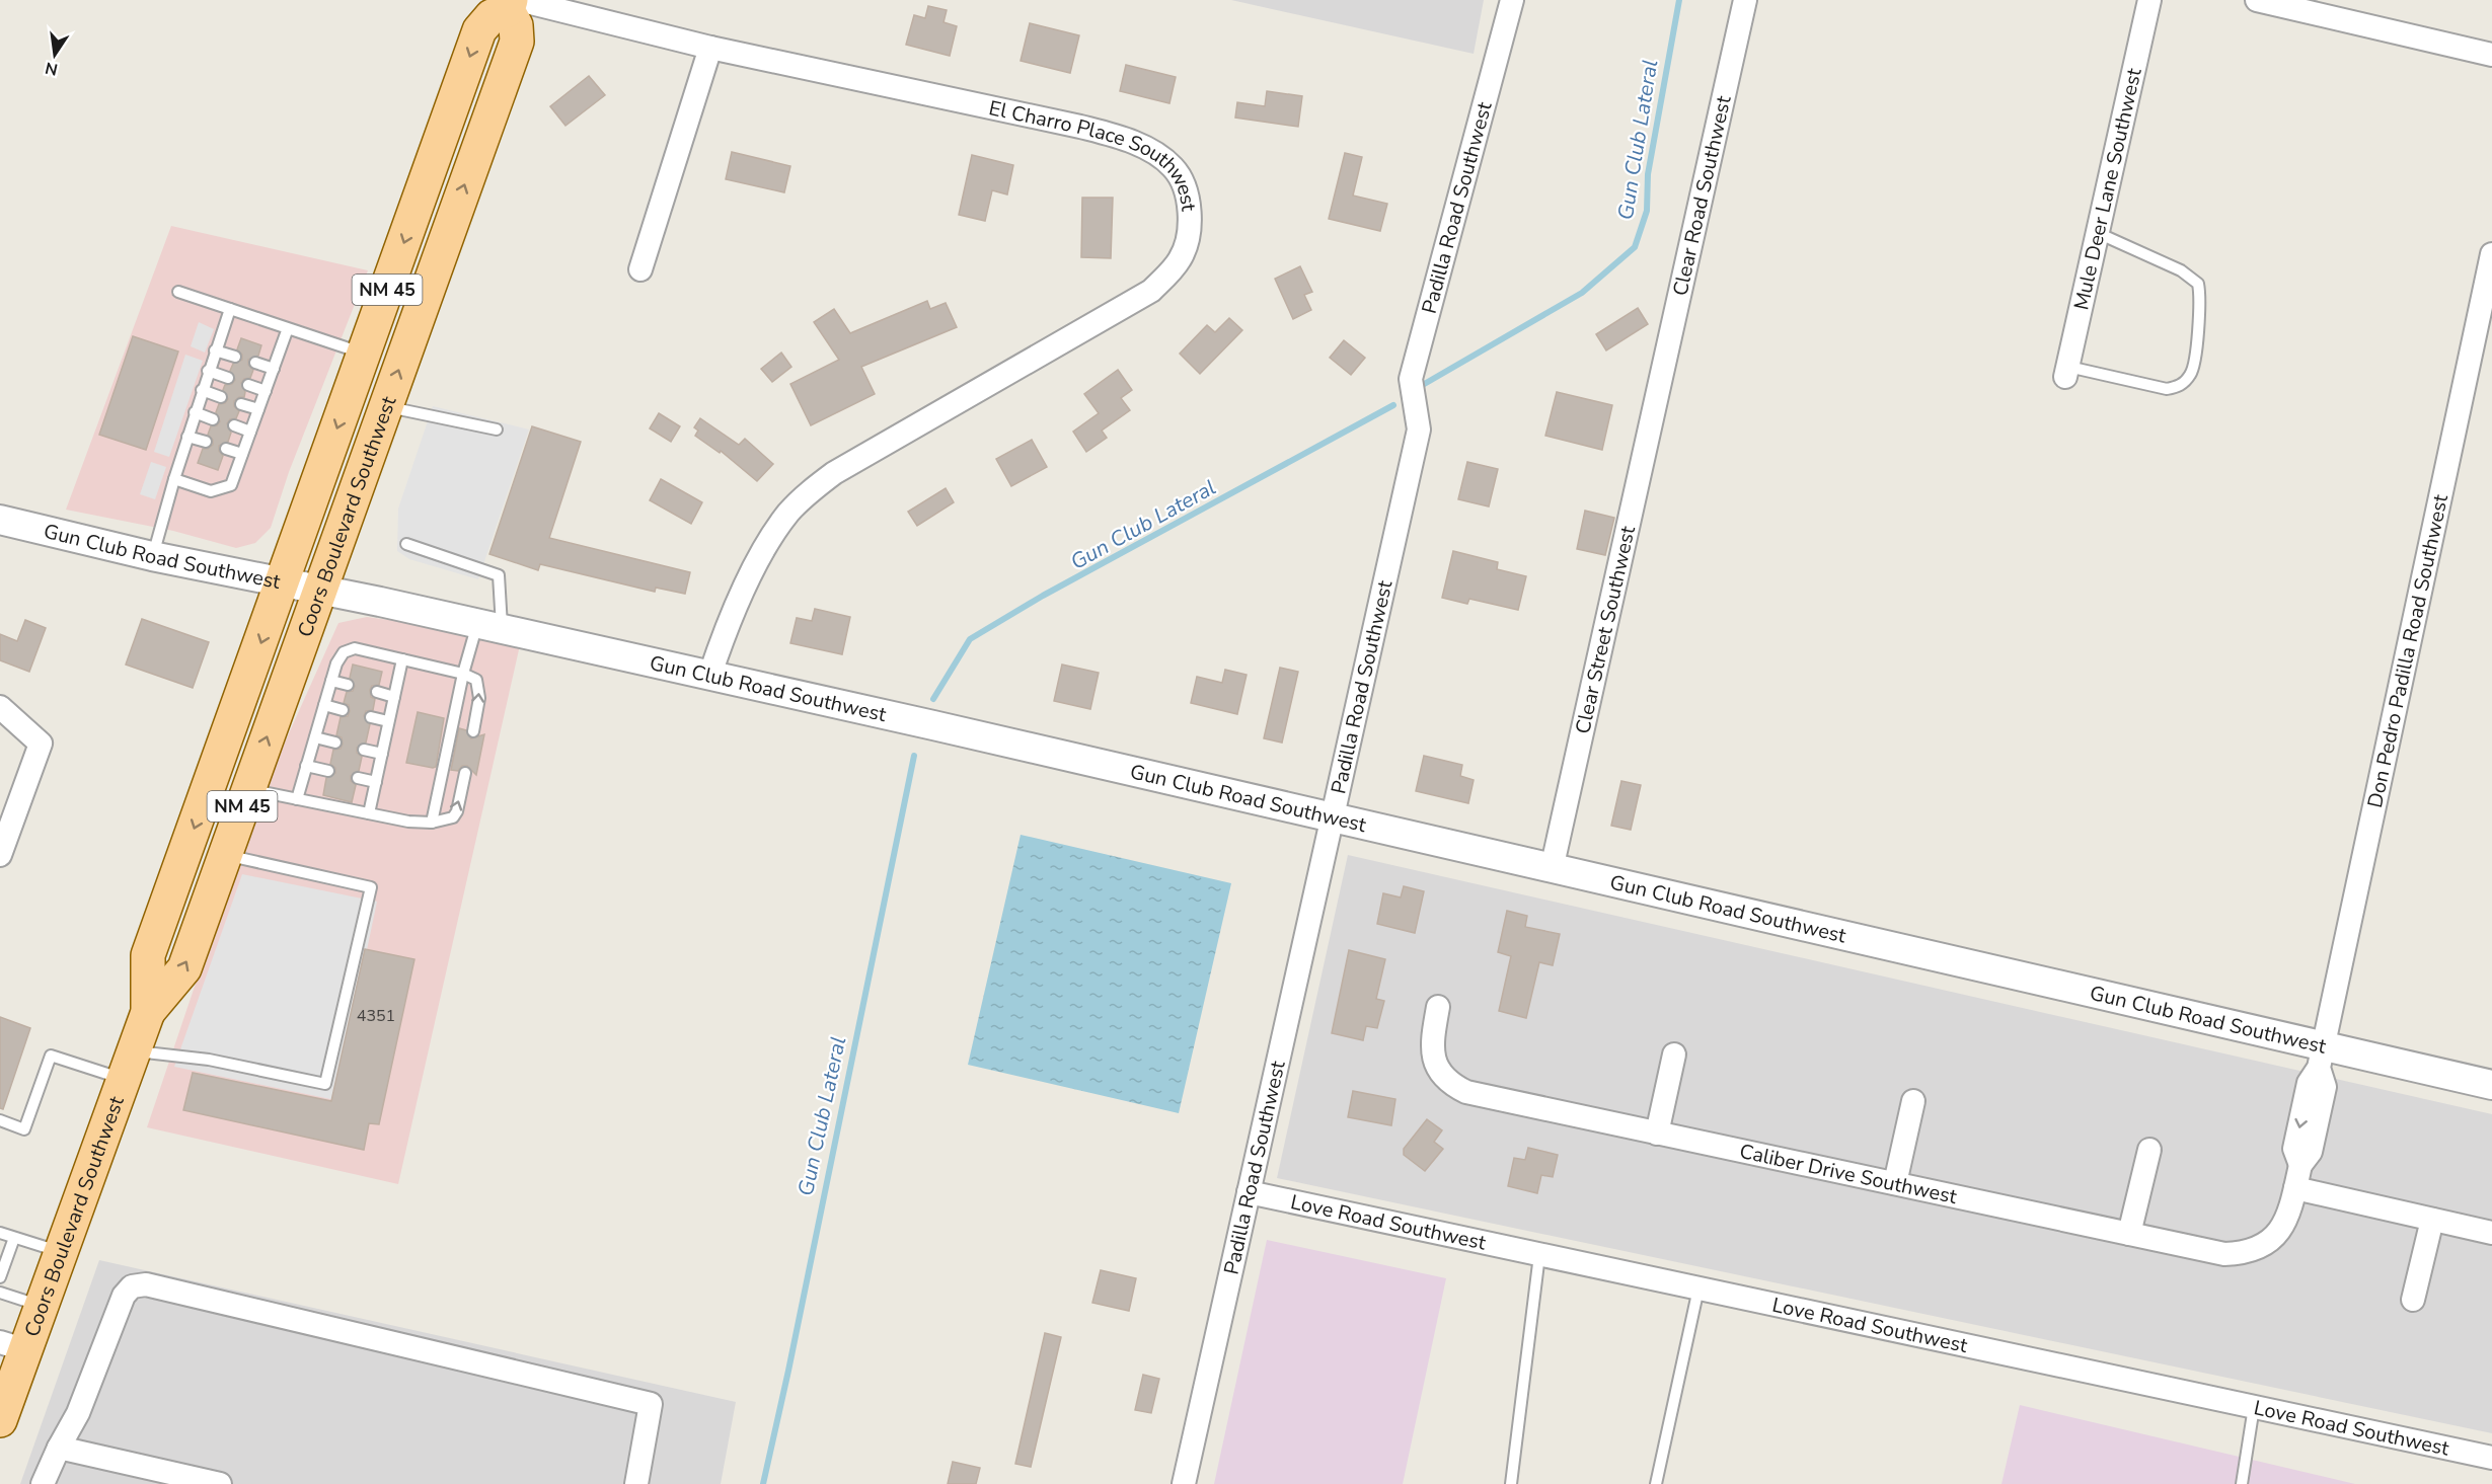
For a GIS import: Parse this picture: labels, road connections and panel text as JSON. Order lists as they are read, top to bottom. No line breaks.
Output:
{"streets":{"main road":["NM 45","Coors Boulevard Southwest"],"street":["El Charro Place Southwest","Mule Deer Lane Southwest","Clear Road Southwest","Padilla Road Southwest","Gun Club Road Southwest","Clear Street Southwest","Don Pedro Padilla Road Southwest","Caliber Drive Southwest","Love Road Southwest"]},"crossings":[["El Charro Place Southwest","Coors Boulevard Southwest"],["El Charro Place Southwest","Gun Club Road Southwest"],["Clear Road Southwest","Clear Street Southwest"],["Padilla Road Southwest","Gun Club Road Southwest"],["Padilla Road Southwest","Love Road Southwest"],["Coors Boulevard Southwest","Gun Club Road Southwest"],["Gun Club Road Southwest","Clear Street Southwest"],["Gun Club Road Southwest","Don Pedro Padilla Road Southwest"],["Gun Club Road Southwest","Caliber Drive Southwest"],["Don Pedro Padilla Road Southwest","Caliber Drive Southwest"]],"water":["Gun Club Lateral"],"house_numbers":["4351"],"north":"bottom"}
